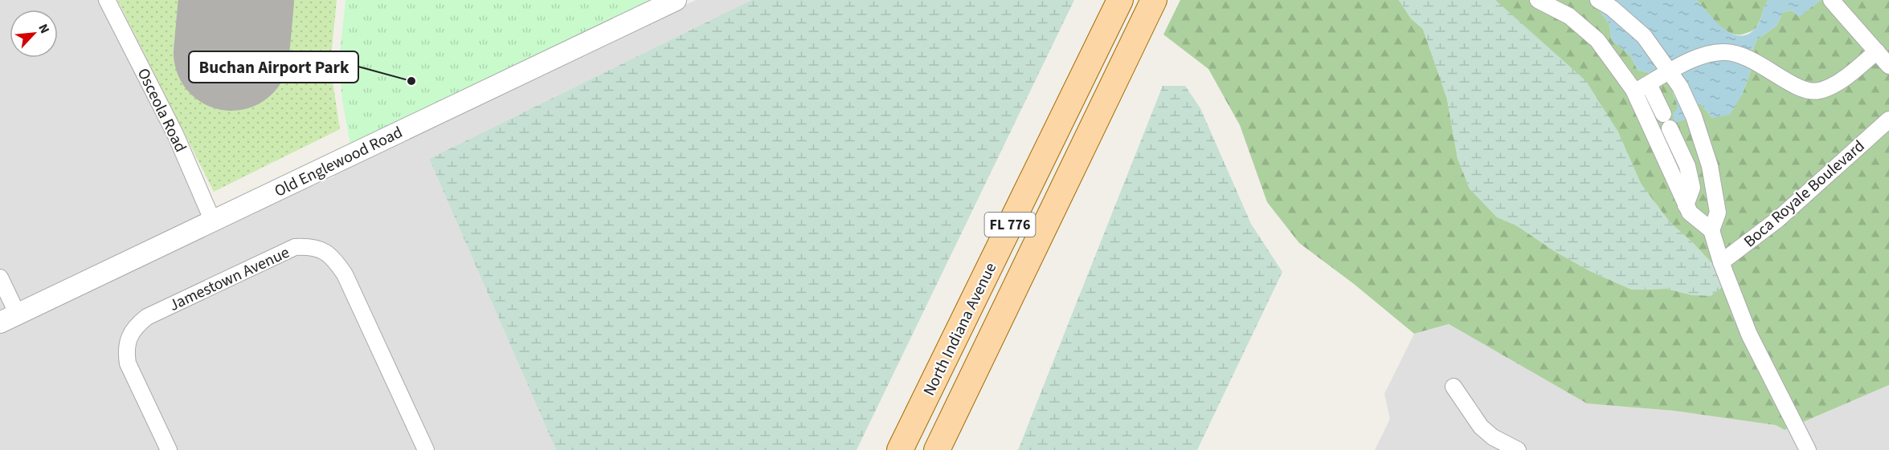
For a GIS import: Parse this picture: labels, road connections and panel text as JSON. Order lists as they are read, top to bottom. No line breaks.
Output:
{"streets":{"main road":["FL 776","North Indiana Avenue"],"street":["Osceola Road","Old Englewood Road","Boca Royale Boulevard","Jamestown Avenue"]},"crossings":[["Osceola Road","Old Englewood Road"]],"places":["Buchan Airport Park"],"north":"top right"}
